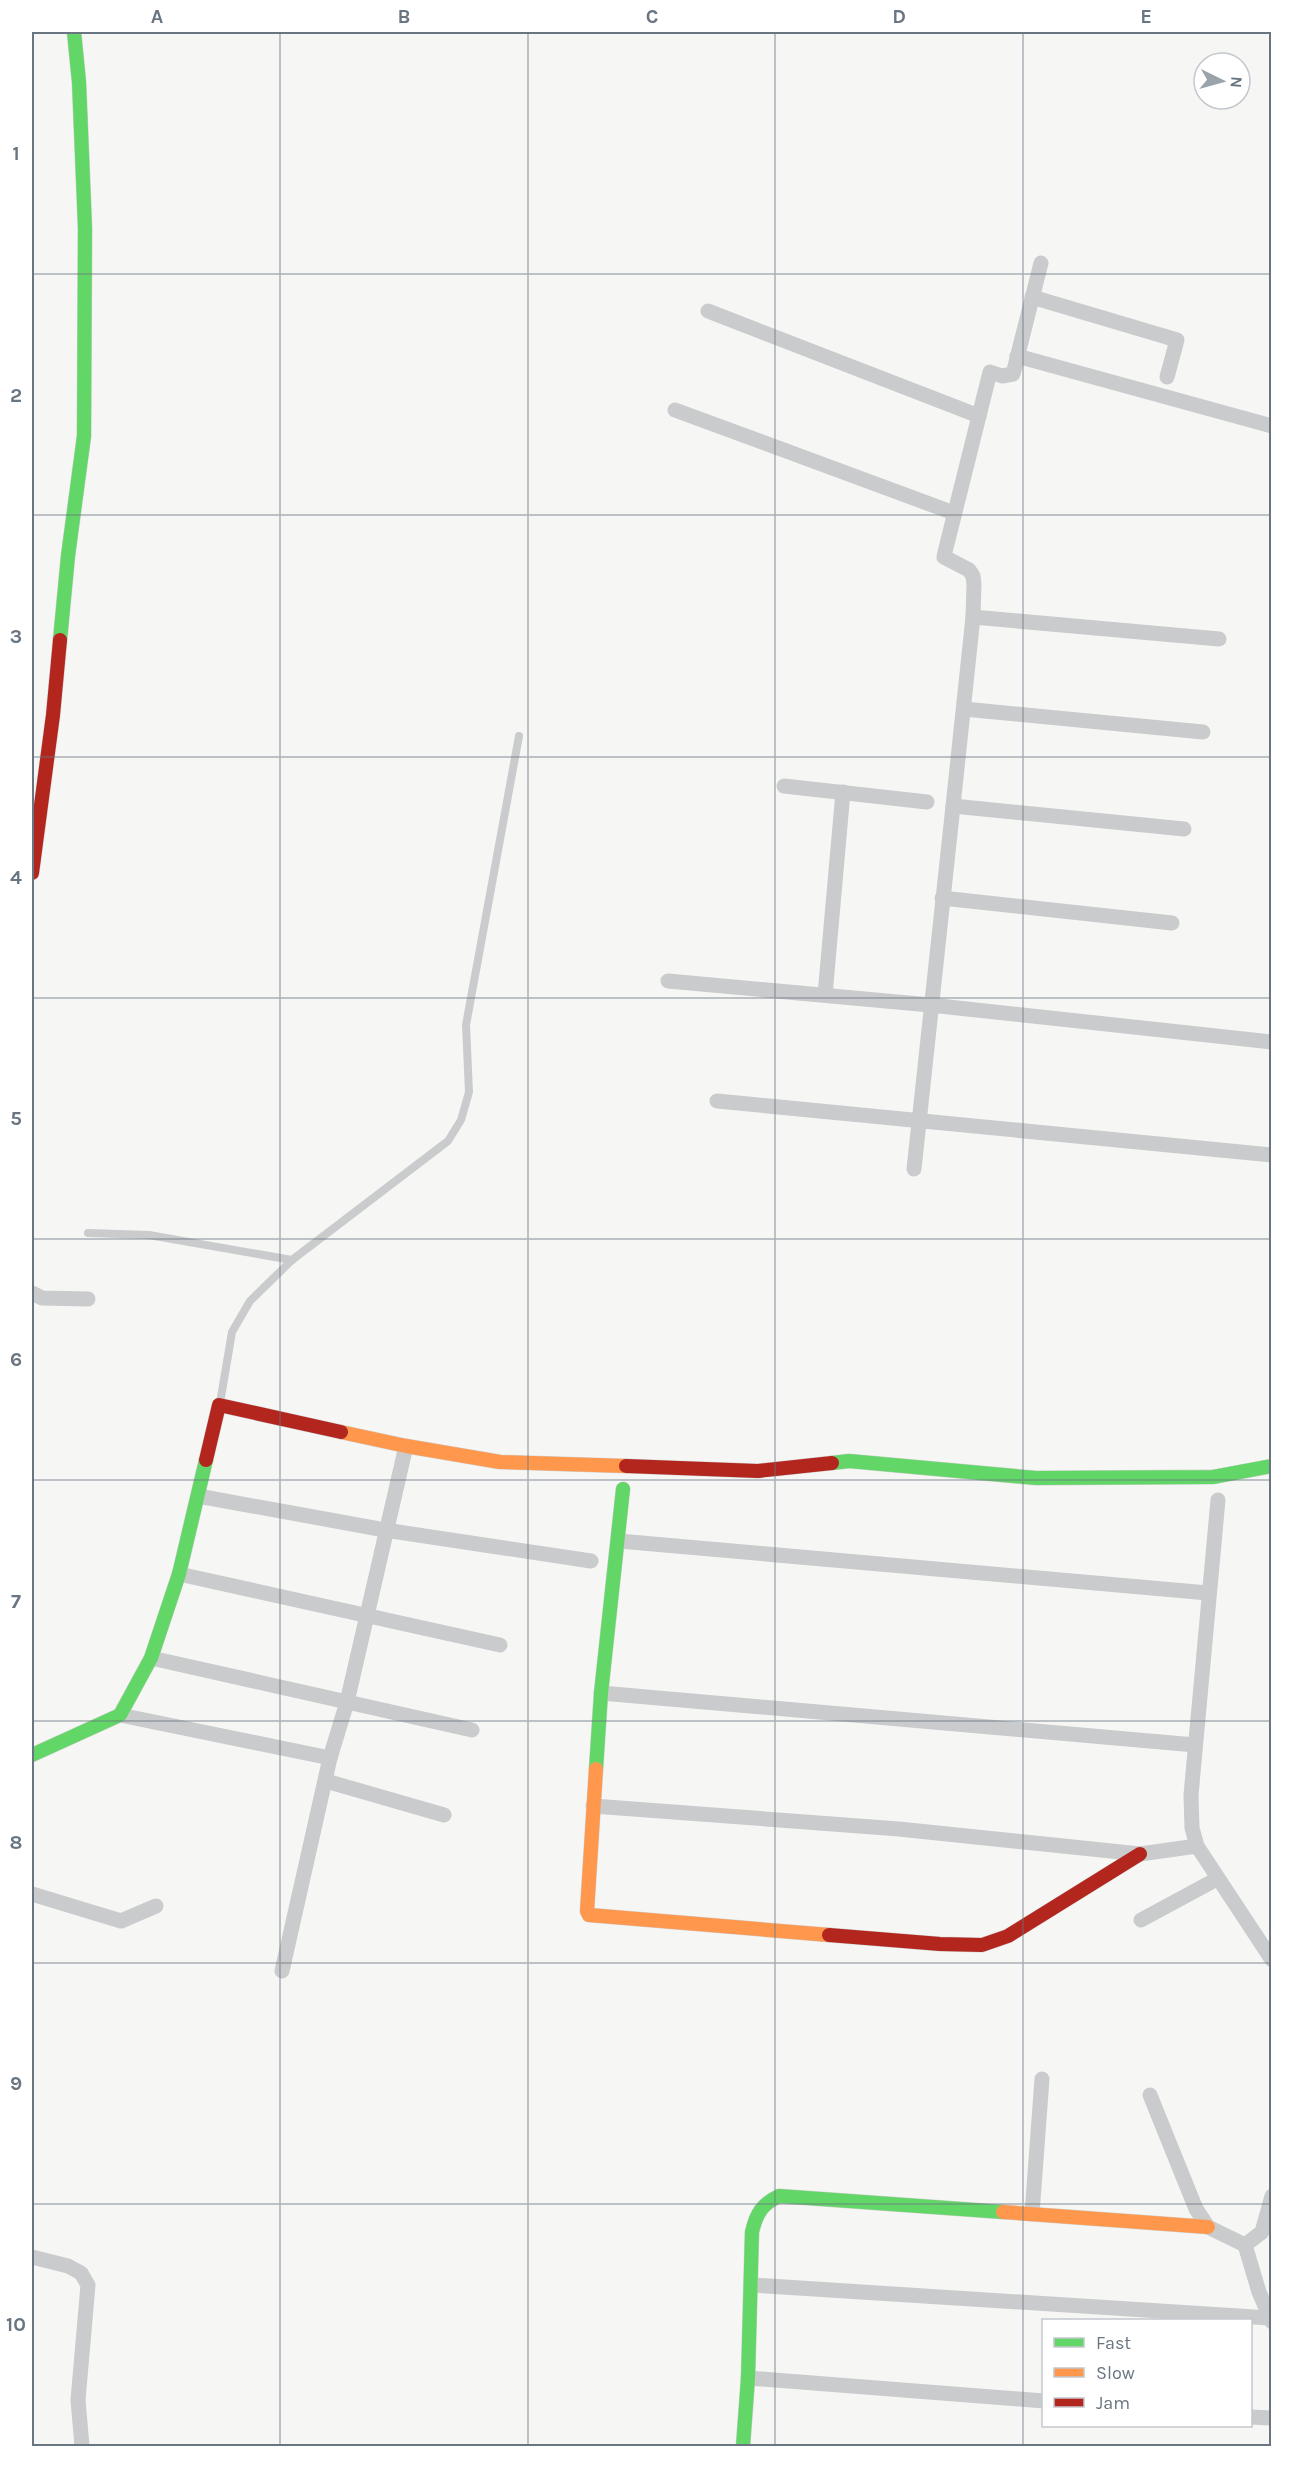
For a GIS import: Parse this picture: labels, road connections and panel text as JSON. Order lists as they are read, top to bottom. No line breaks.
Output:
{"legend":["Fast","Slow","Jam"],"north":"right","grid":{"columns":["A","B","C","D","E"],"rows":["1","2","3","4","5","6","7","8","9","10"]}}
